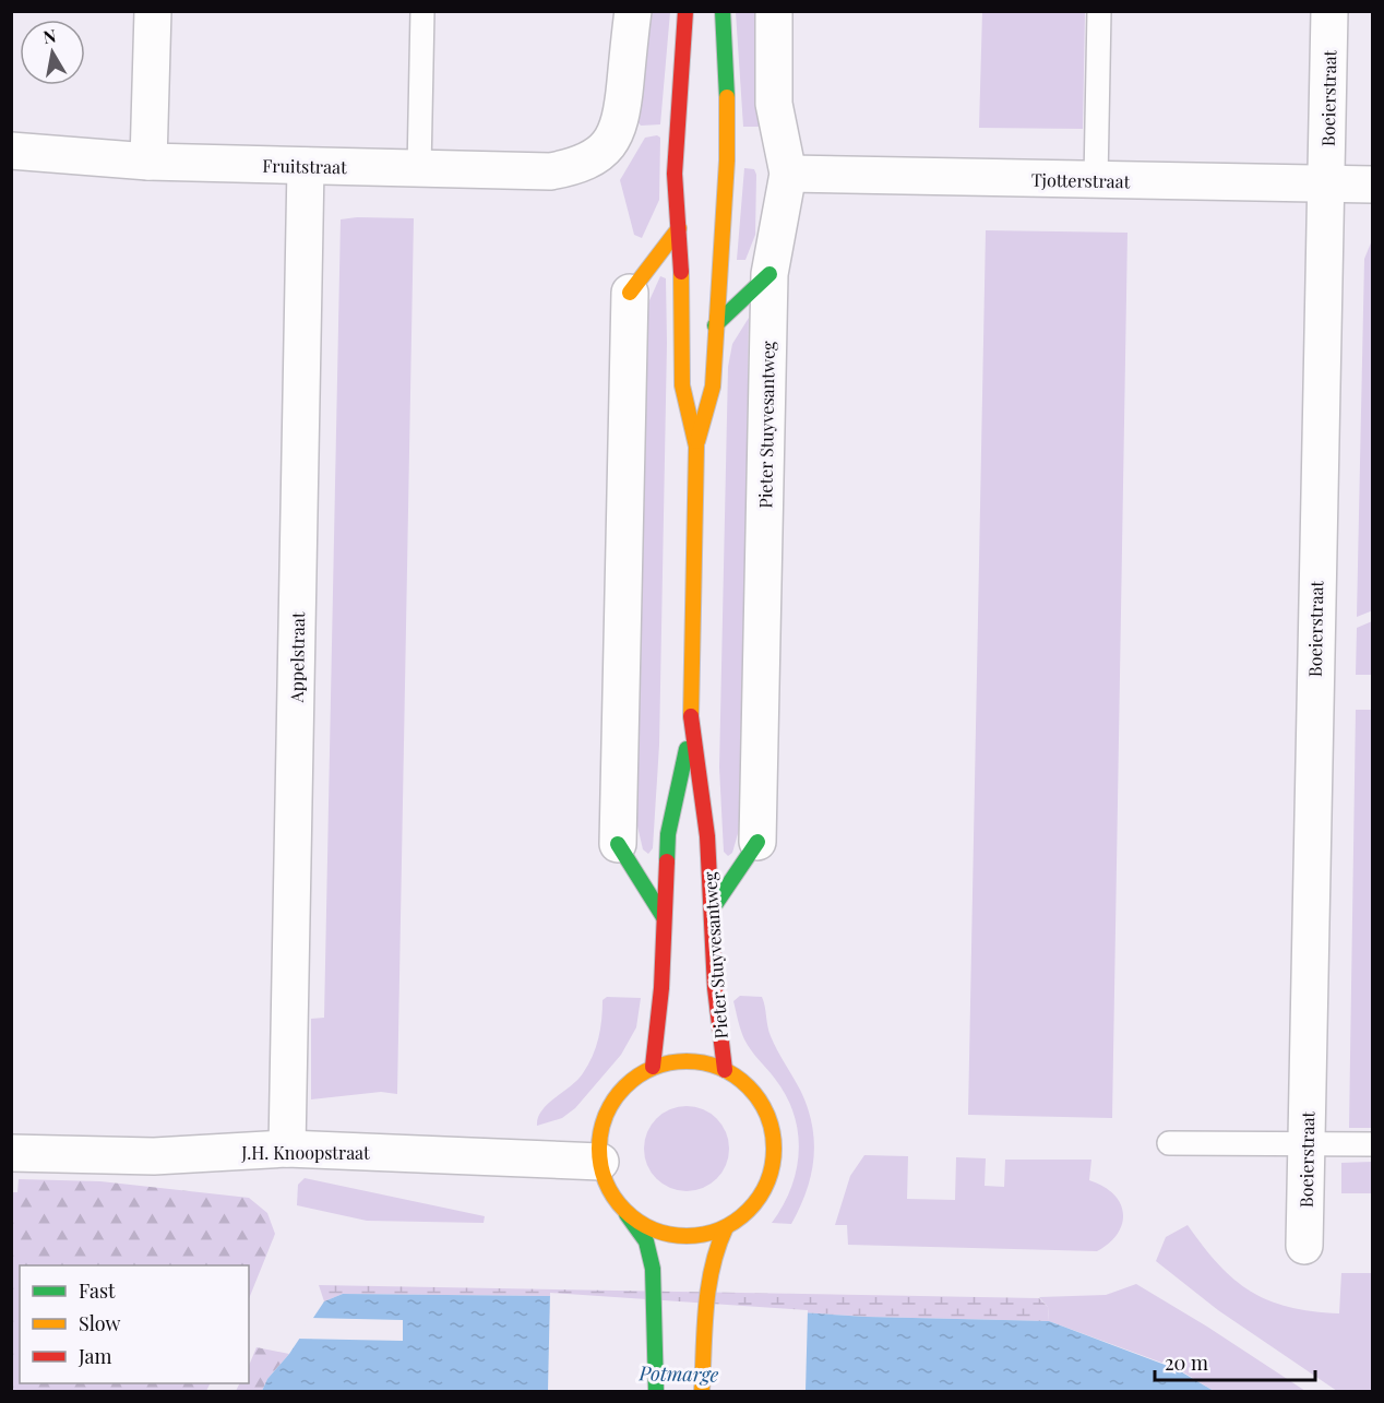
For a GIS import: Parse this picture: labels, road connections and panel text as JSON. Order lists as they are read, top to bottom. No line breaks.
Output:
{"streets":{"main road":["Pieter Stuyvesantweg"],"street":["Boeierstraat","Fruitstraat","Tjotterstraat","Appelstraat","J.H. Knoopstraat"]},"crossings":[["Boeierstraat","Tjotterstraat"],["Fruitstraat","Appelstraat"],["Tjotterstraat","Pieter Stuyvesantweg"],["Pieter Stuyvesantweg","J.H. Knoopstraat"],["Appelstraat","J.H. Knoopstraat"]],"water":["Potmarge"],"legend":["Fast","Slow","Jam"],"scale_bar":"20 m","north":"top"}
